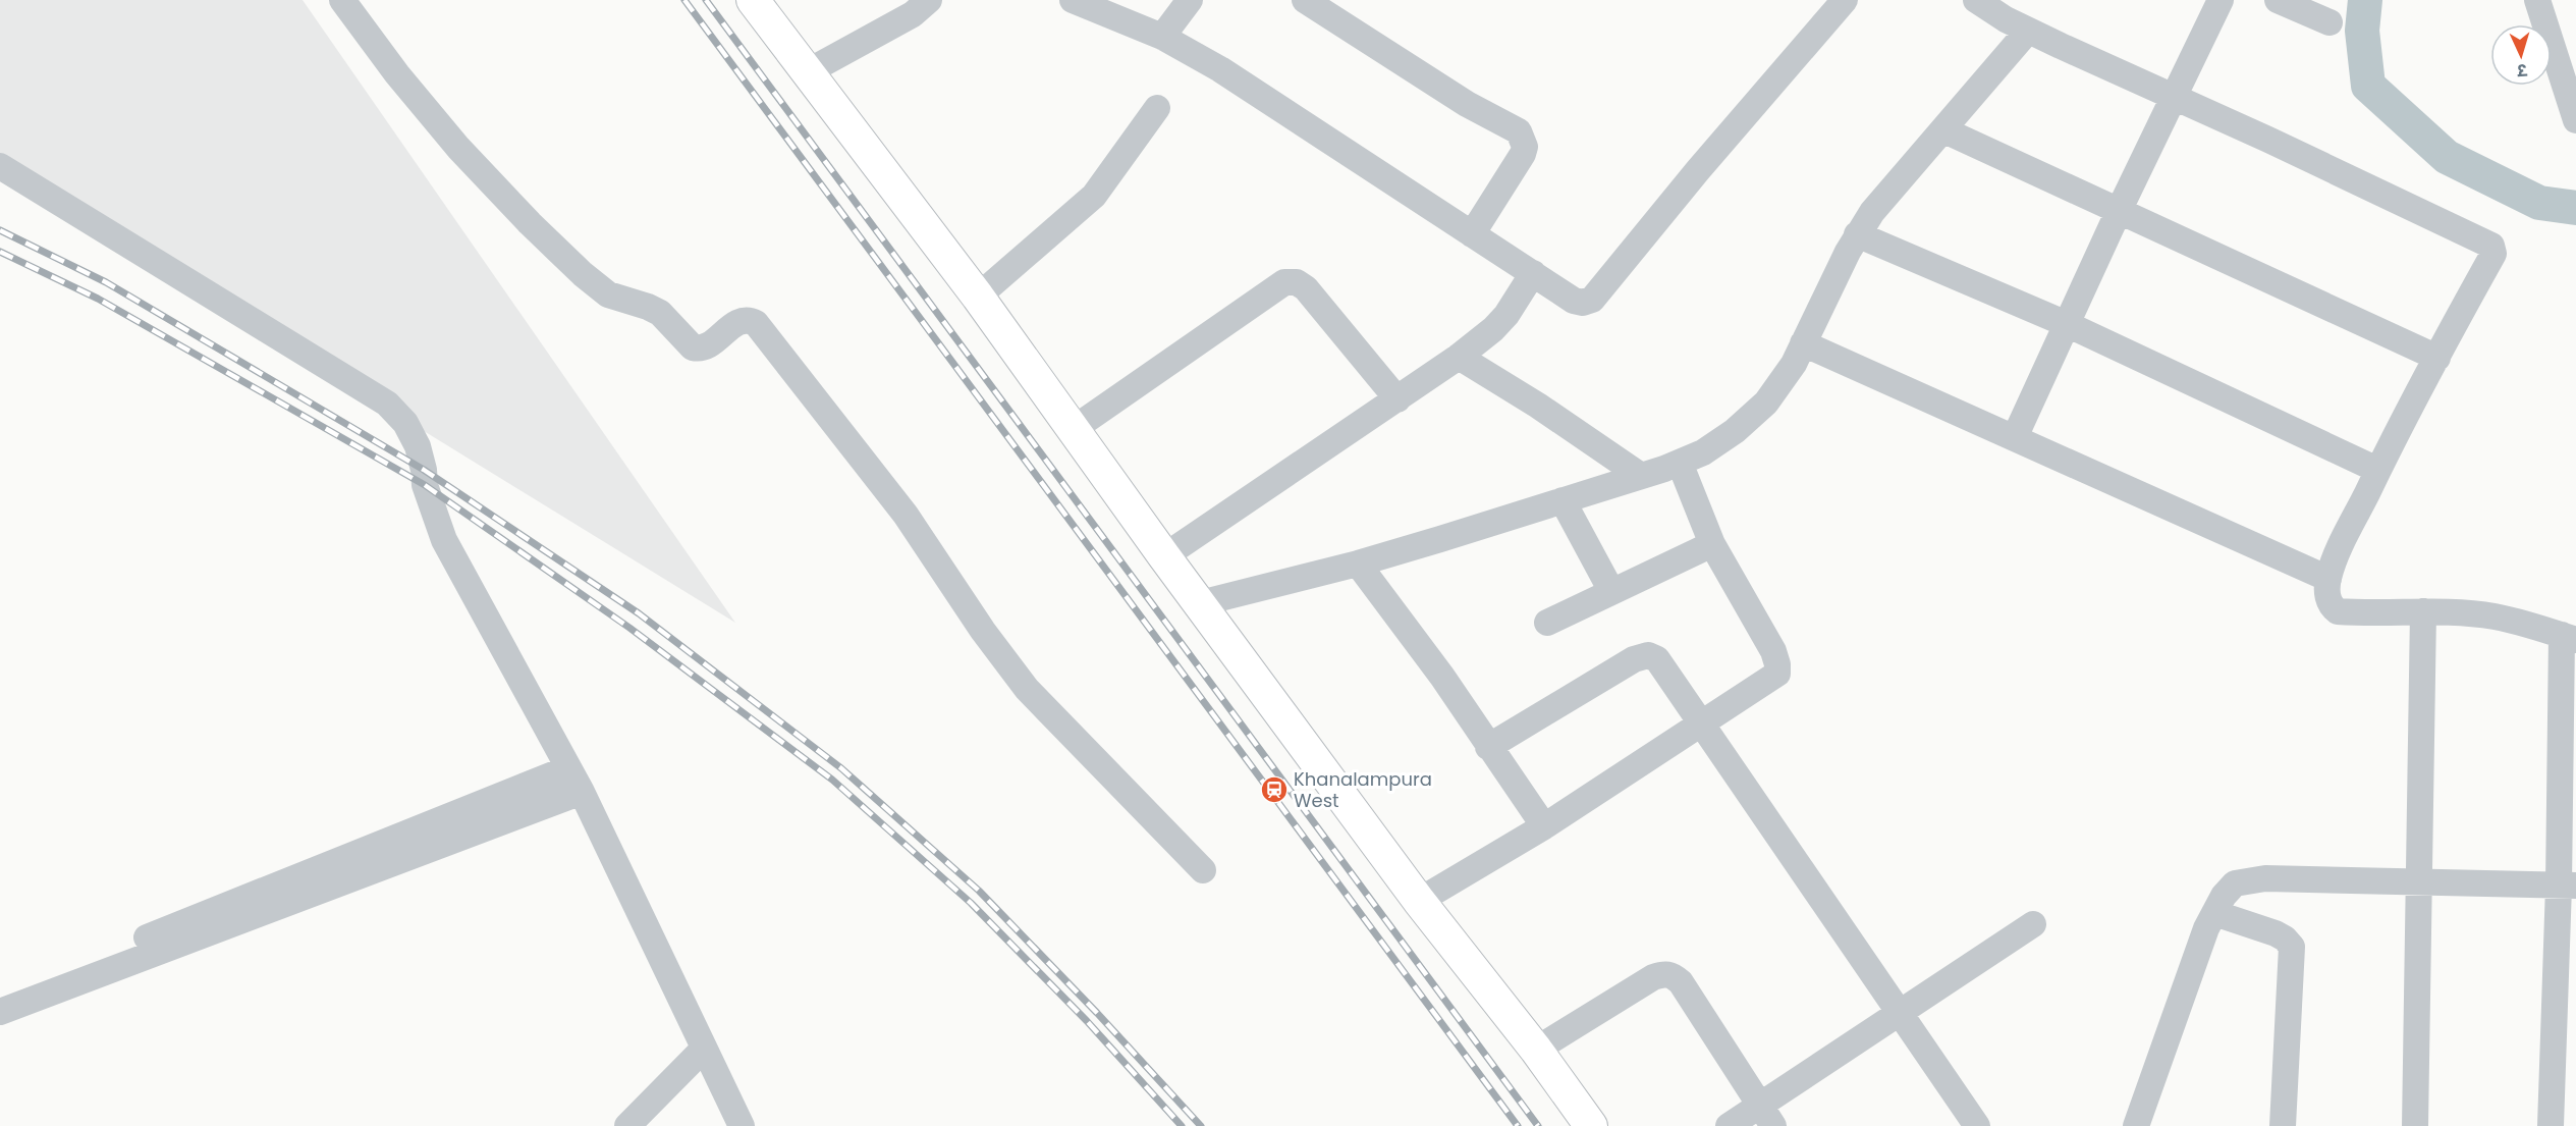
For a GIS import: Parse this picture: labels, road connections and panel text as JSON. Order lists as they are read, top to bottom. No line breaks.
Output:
{"places":{"station":["Khanalampura West"]},"north":"bottom"}
